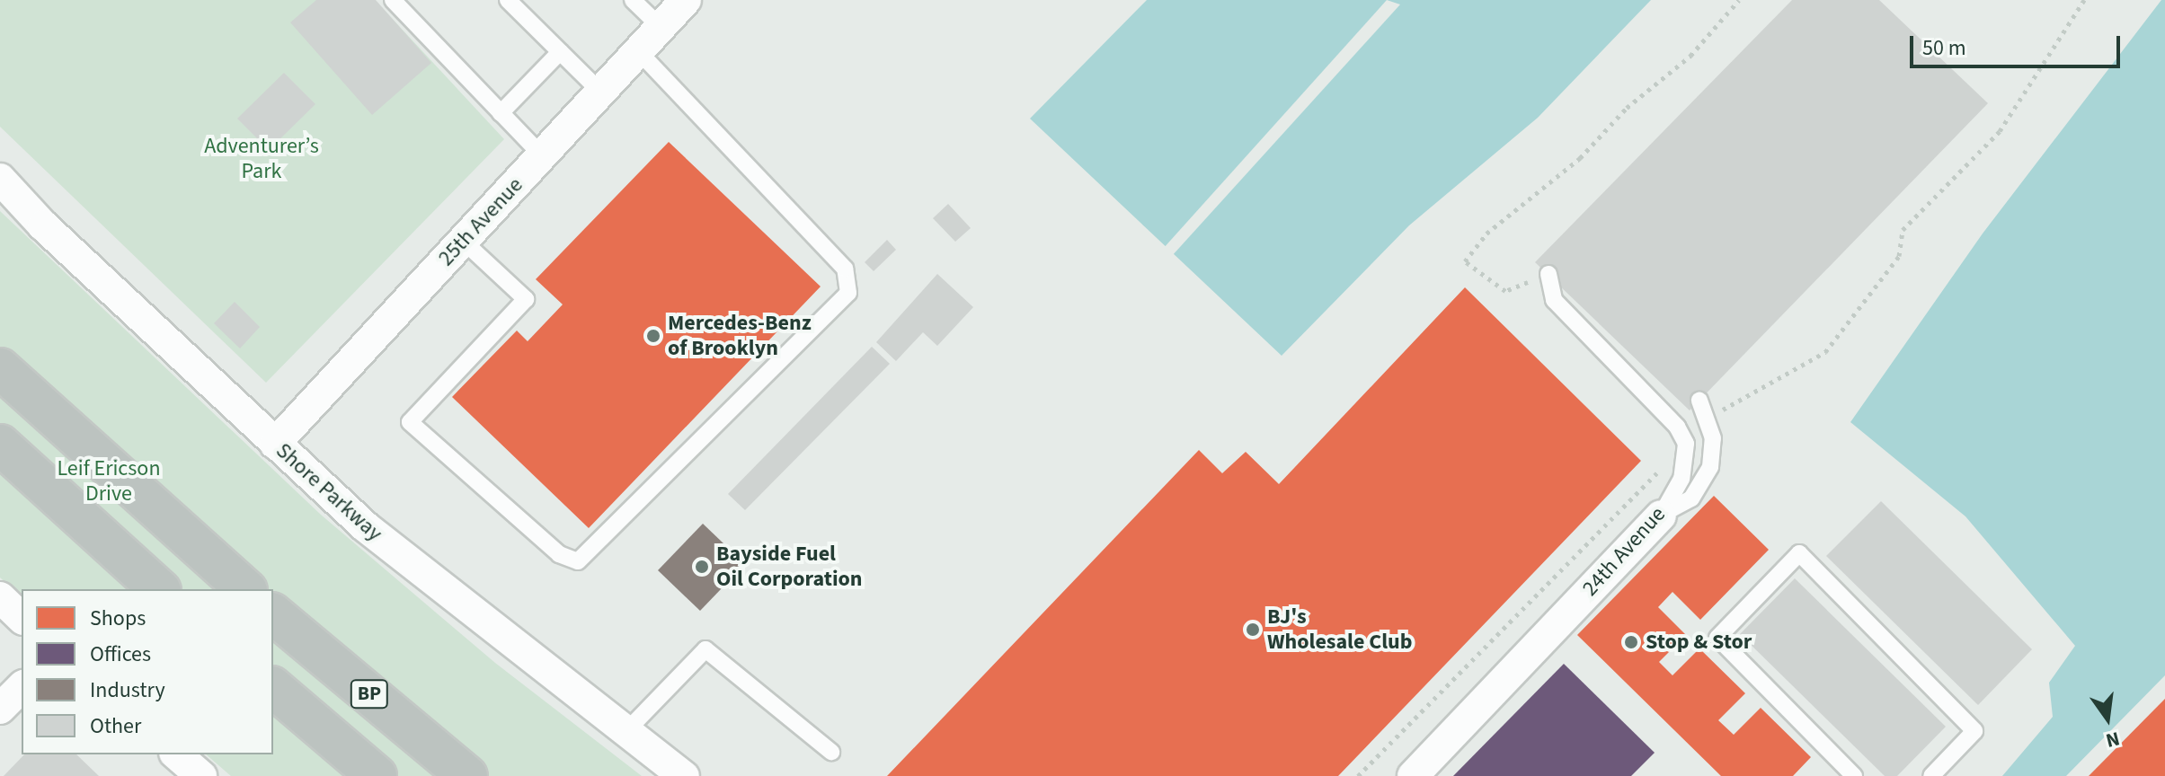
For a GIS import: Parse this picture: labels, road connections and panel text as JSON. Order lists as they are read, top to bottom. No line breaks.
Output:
{"streets":{"highway":["BP"],"street":["25th Avenue","Shore Parkway","24th Avenue"]},"crossings":[["25th Avenue","Shore Parkway"]],"parks":["Adventurer’s Park","Leif Ericson Drive"],"places":["Mercedes-Benz of Brooklyn","Bayside Fuel Oil Corporation","BJ's Wholesale Club","Stop & Stor"],"legend":["Shops","Offices","Industry","Other"],"scale_bar":"50 m","north":"bottom"}
